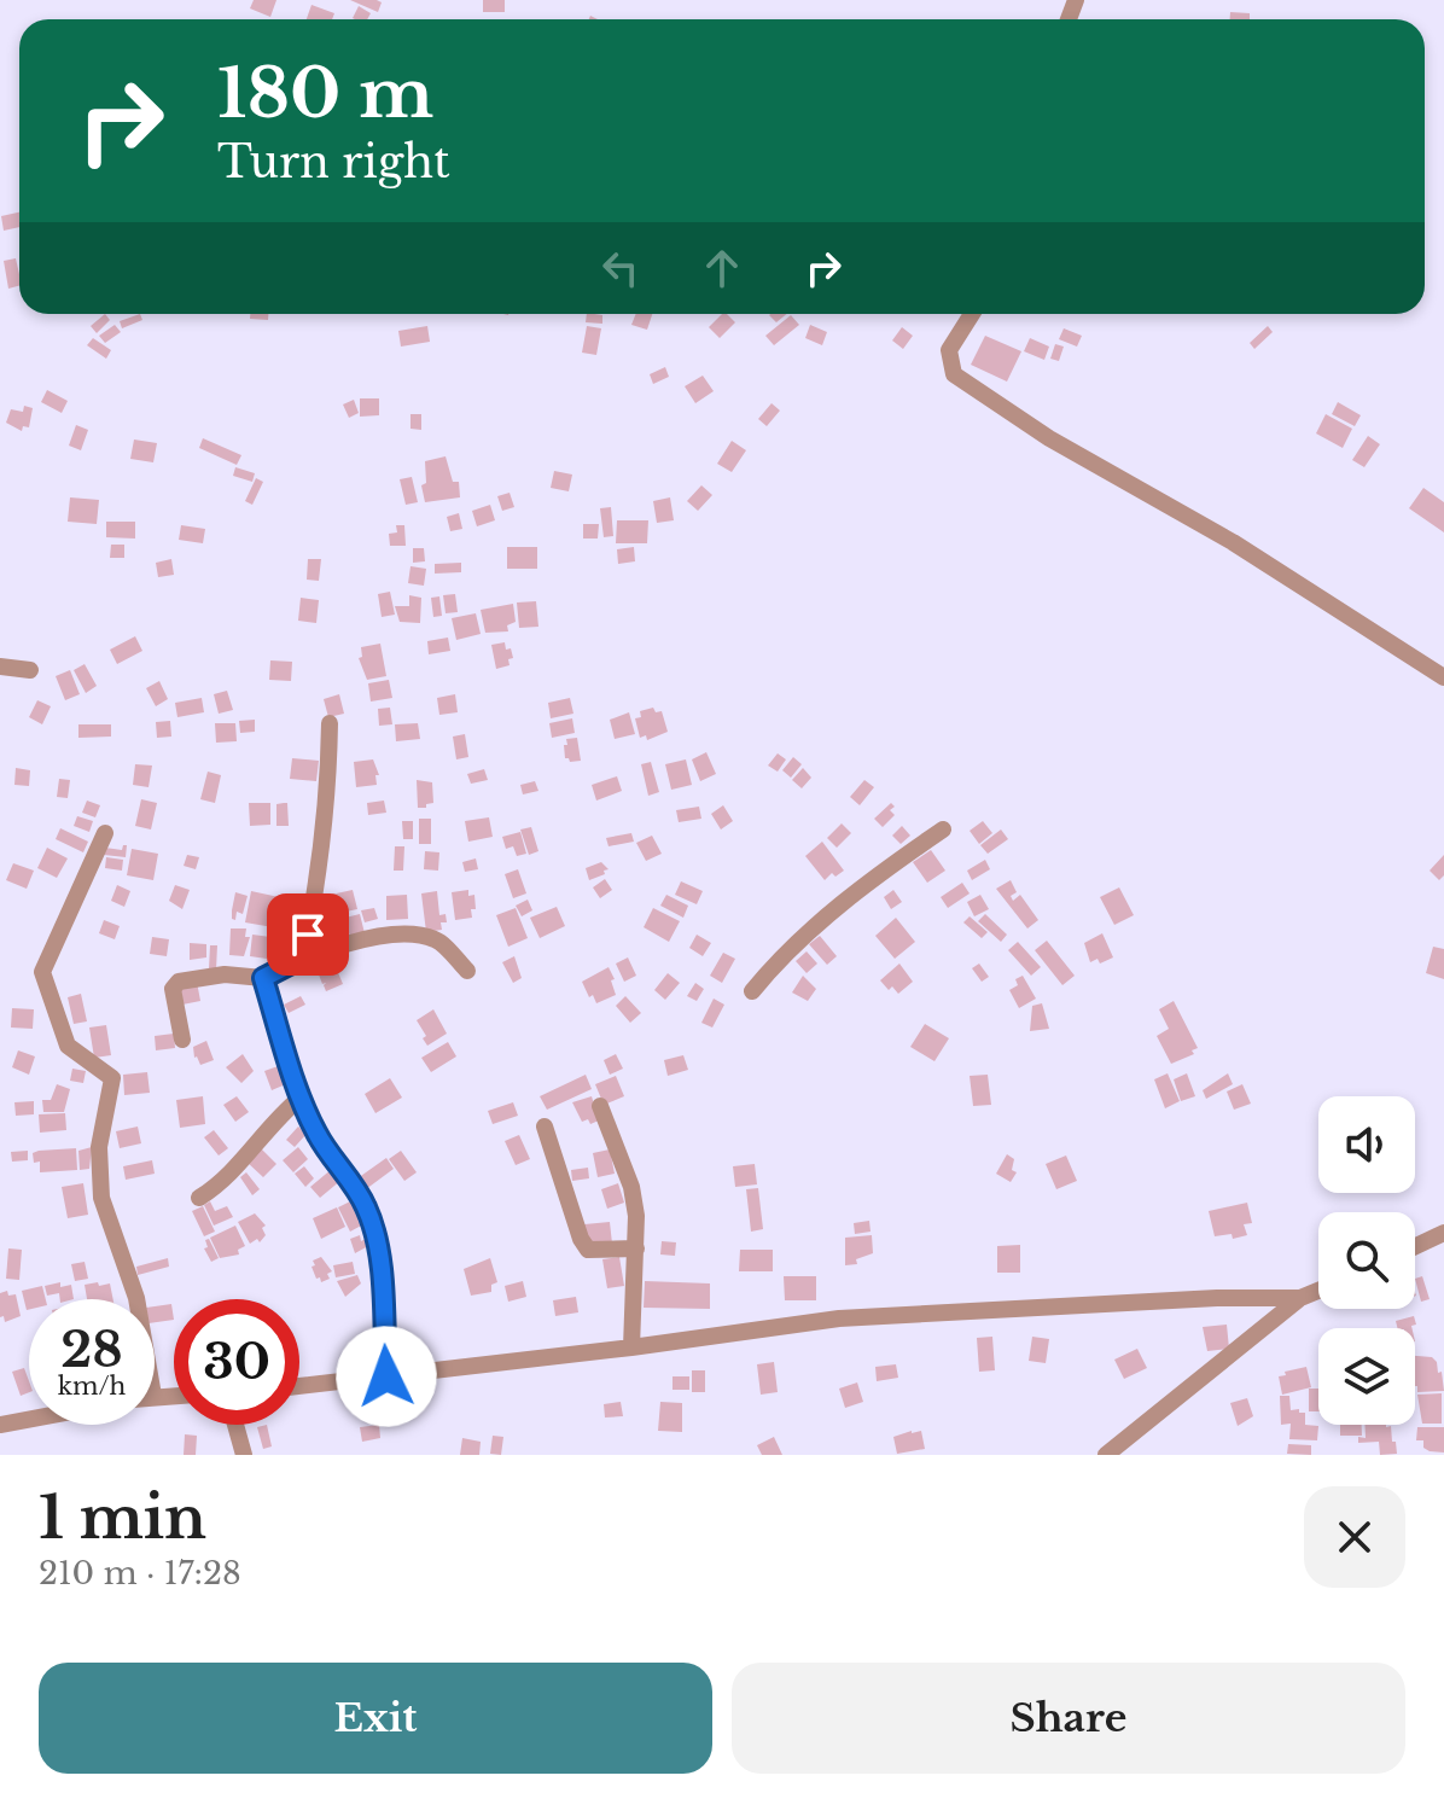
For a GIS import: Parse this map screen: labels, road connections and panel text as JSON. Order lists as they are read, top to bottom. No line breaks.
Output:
{"page":{"turn":["180 m","Turn right"],"speed":"28 km/h","limit":"30","heading":["1 min","210 m · 17:28"],"buttons":["Exit","Share"]}}
